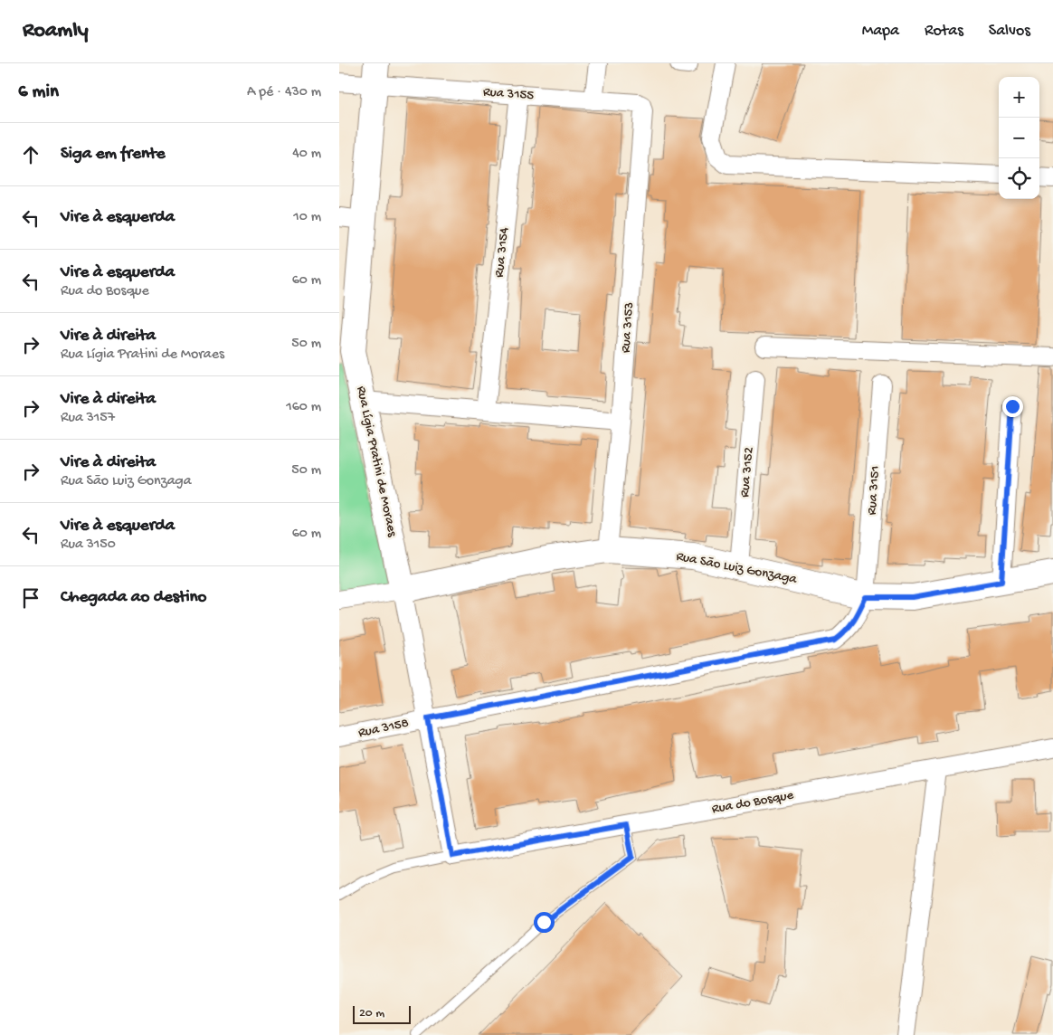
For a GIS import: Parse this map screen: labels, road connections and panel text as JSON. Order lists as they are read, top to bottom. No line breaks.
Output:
{"streets":{"street":["Rua 3155","Rua 3154","Rua 3153","Rua Lígia Pratini de Moraes","Rua 3152","Rua 3151","Rua São Luiz Gonzaga","Rua 3158","Rua do Bosque"]},"crossings":[["Rua 3155","Rua 3154"],["Rua 3155","Rua 3153"],["Rua 3155","Rua Lígia Pratini de Moraes"],["Rua 3153","Rua São Luiz Gonzaga"],["Rua Lígia Pratini de Moraes","Rua 3151"],["Rua Lígia Pratini de Moraes","Rua São Luiz Gonzaga"],["Rua Lígia Pratini de Moraes","Rua 3158"],["Rua Lígia Pratini de Moraes","Rua do Bosque"],["Rua 3152","Rua São Luiz Gonzaga"],["Rua 3151","Rua São Luiz Gonzaga"],["Rua 3151","Rua 3158"]],"scale_bar":"20 m","page":{"header":"Roamly","nav":["Mapa","Rotas","Salvos"],"heading":["6 min","A pé · 430 m"],"map_buttons":["+","−"],"list":[["Siga em frente","40 m"],["Vire à esquerda","10 m"],["Vire à esquerda","Rua do Bosque","60 m"],["Vire à direita","Rua Lígia Pratini de Moraes","50 m"],["Vire à direita","Rua 3157","160 m"],["Vire à direita","Rua São Luiz Gonzaga","50 m"],["Vire à esquerda","Rua 3150","60 m"],"Chegada ao destino"],"scale":"20 m"}}
